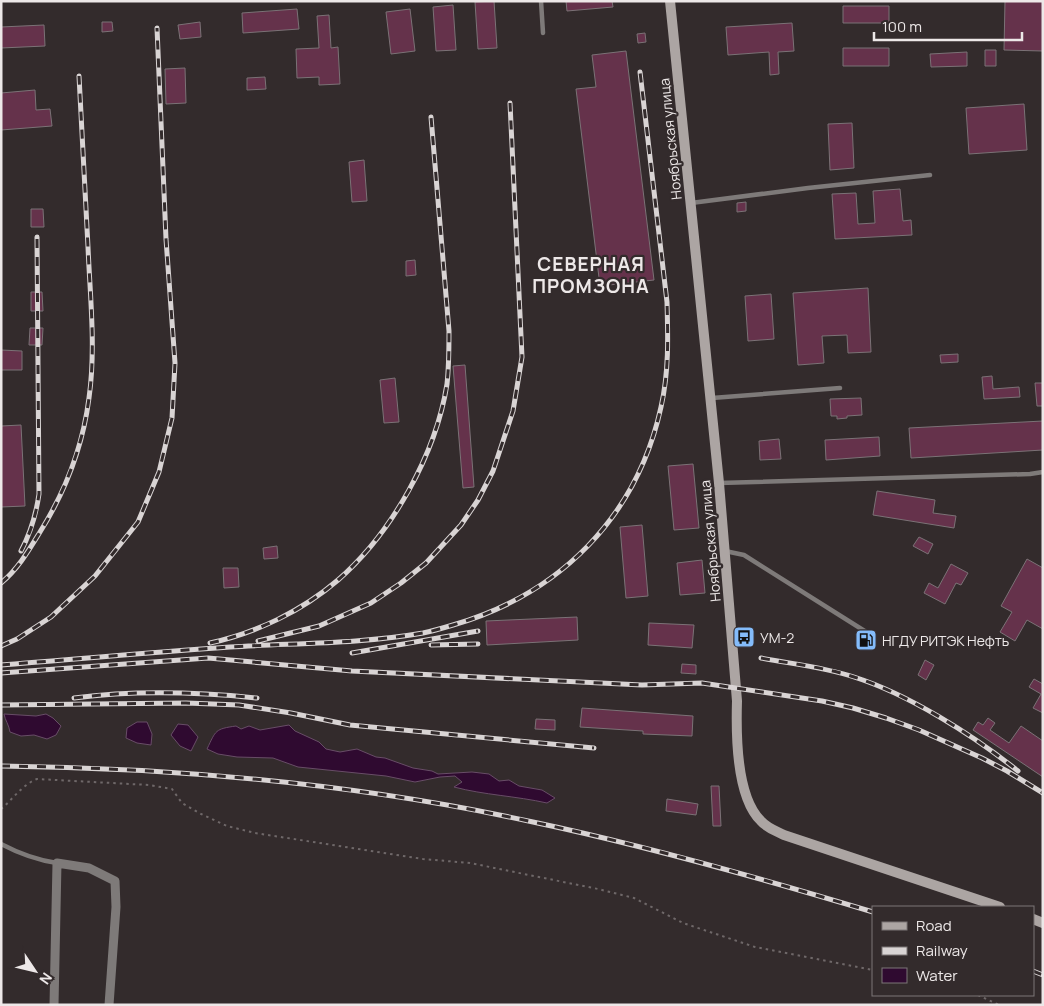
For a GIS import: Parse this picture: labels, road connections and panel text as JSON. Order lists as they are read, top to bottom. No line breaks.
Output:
{"streets":{"street":["Ноябрьская улица"]},"districts":["СЕВЕРНАЯ ПРОМЗОНА"],"places":{"bus stop":["УМ-2"],"fuel station":["НГДУ РИТЭК Нефть"]},"legend":["Road","Railway","Water"],"scale_bar":"100 m","north":"bottom right"}
